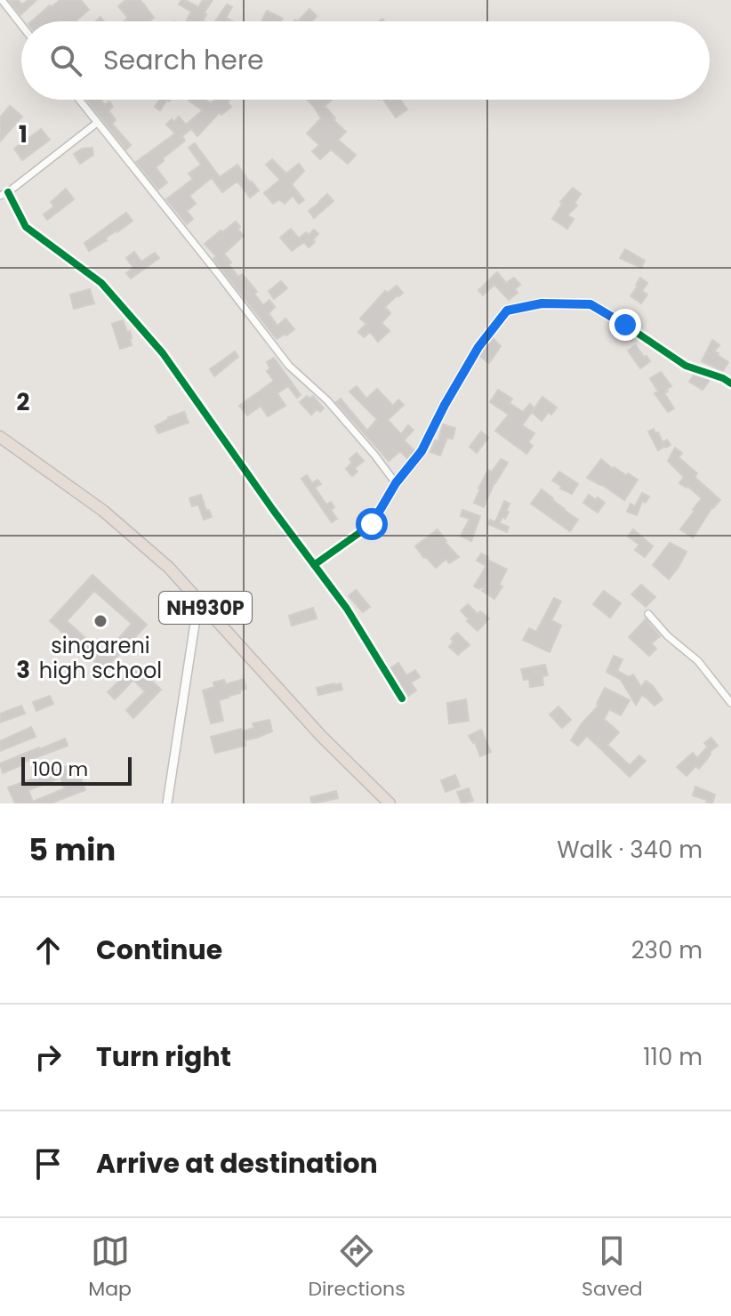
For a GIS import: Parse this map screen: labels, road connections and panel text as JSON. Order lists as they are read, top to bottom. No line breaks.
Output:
{"streets":{"highway":["NH930P"]},"places":["singareni high school"],"scale_bar":"100 m","page":{"search":"Search here","scale":"100 m","heading":["5 min","Walk · 340 m"],"list":[["Continue","230 m"],["Turn right","110 m"],"Arrive at destination"],"nav":["Map","Directions","Saved"]},"grid":{"rows":["1","2","3"]}}
